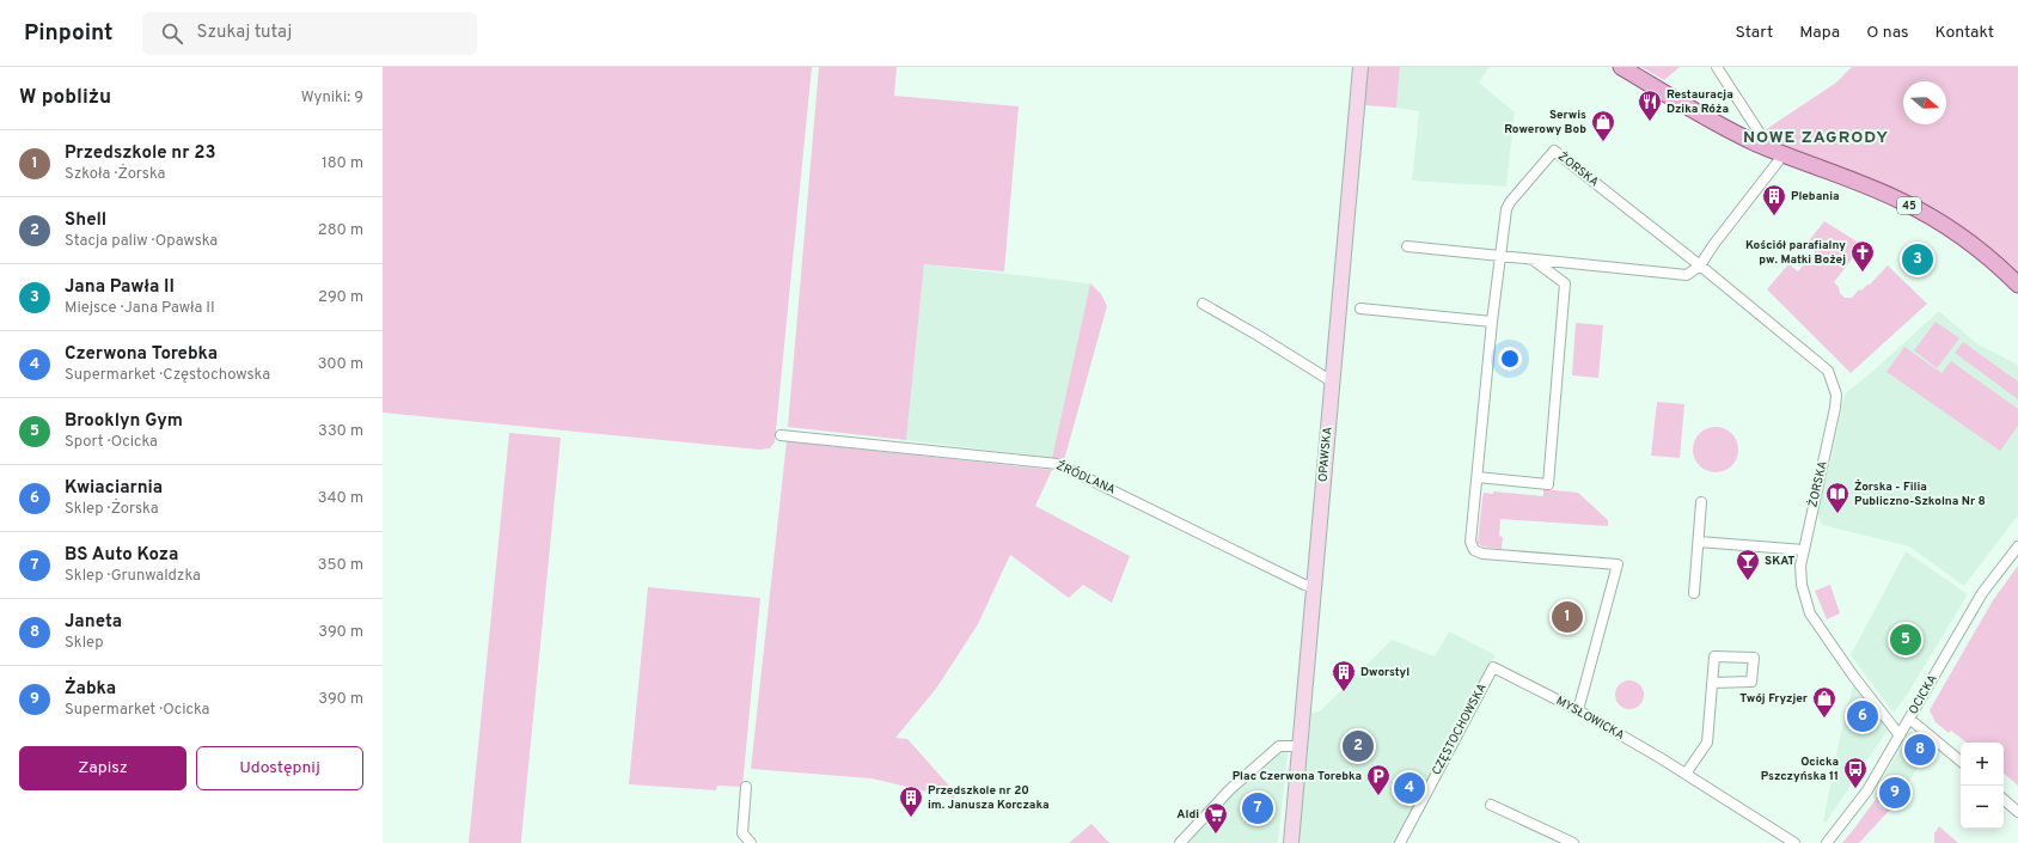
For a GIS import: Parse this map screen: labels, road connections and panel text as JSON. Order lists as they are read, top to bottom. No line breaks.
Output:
{"streets":{"main road":["45","OPAWSKA"],"street":["ŻORSKA","ŹRÓDLANA","OCICKA","MYSŁOWICKA","CZĘSTOCHOWSKA"]},"crossings":[["ŻORSKA","OCICKA"],["ŻORSKA","MYSŁOWICKA"],["OPAWSKA","ŹRÓDLANA"],["MYSŁOWICKA","CZĘSTOCHOWSKA"]],"districts":["NOWE ZAGRODY"],"places":{"restaurant":["Restauracja Dzika Róża"],"shop":["Serwis Rowerowy Bob","Twój Fryzjer"],"building":["Plebania","Dworstyl","Przedszkole nr 20 im. Janusza Korczaka"],"church":["Kościół parafialny pw. Matki Bożej"],"library":["Żorska - Filia Publiczno-Szkolna Nr 8"],"bar":["SKAT"],"bus stop":["Ocicka Pszczyńska 11"],"parking":["Plac Czerwona Torebka"],"supermarket":["Aldi"]},"north":"right","page":{"header":"Pinpoint","search":"Szukaj tutaj","nav":["Start","Mapa","O nas","Kontakt"],"heading":["W pobliżu","Wyniki: 9"],"list":[{"mark":"1","name":"Przedszkole nr 23","note":"Szkoła · Żorska","value":"180 m"},{"mark":"2","name":"Shell","note":"Stacja paliw · Opawska","value":"280 m"},{"mark":"3","name":"Jana Pawła II","note":"Miejsce · Jana Pawła II","value":"290 m"},{"mark":"4","name":"Czerwona Torebka","note":"Supermarket · Częstochowska","value":"300 m"},{"mark":"5","name":"Brooklyn Gym","note":"Sport · Ocicka","value":"330 m"},{"mark":"6","name":"Kwiaciarnia","note":"Sklep · Żorska","value":"340 m"},{"mark":"7","name":"BS Auto Koza","note":"Sklep · Grunwaldzka","value":"350 m"},{"mark":"8","name":"Janeta","note":"Sklep","value":"390 m"},{"mark":"9","name":"Żabka","note":"Supermarket · Ocicka","value":"390 m"}],"pins":["3","1","5","6","2","8","4","9","7"],"buttons":["Zapisz","Udostępnij"],"map_buttons":["+","−"]}}
